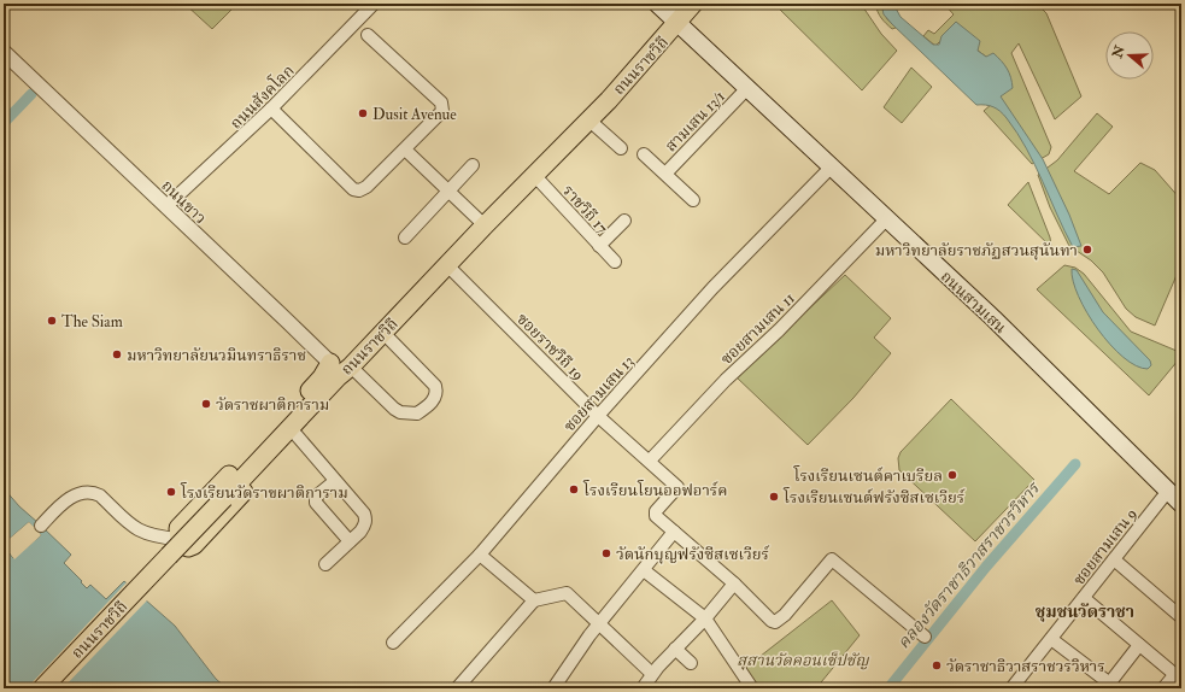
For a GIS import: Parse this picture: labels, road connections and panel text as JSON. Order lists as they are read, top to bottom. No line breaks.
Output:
{"streets":{"main road":["ถนนราชวิถี","ถนนสามเสน"],"street":["ถนนสังคโลก","สามเสน 13/1","ถนนขาว","ราชวิถี 17","ซอยสามเสน 11","ซอยราชวิถี 19","ซอยสามเสน 13","ซอยสามเสน 9"]},"crossings":[["ถนนราชวิถี","ถนนขาว"],["ถนนราชวิถี","ราชวิถี 17"],["ถนนราชวิถี","ถนนสามเสน"],["ถนนราชวิถี","ซอยราชวิถี 19"],["ถนนสังคโลก","ถนนขาว"],["สามเสน 13/1","ถนนสามเสน"],["ถนนสามเสน","ซอยสามเสน 11"],["ถนนสามเสน","ซอยสามเสน 13"],["ถนนสามเสน","ซอยสามเสน 9"],["ซอยสามเสน 11","ซอยราชวิถี 19"],["ซอยราชวิถี 19","ซอยสามเสน 13"]],"districts":["ชุมชนวัดราชา"],"water":["คลองวัดราชาธิวาสราชวรวิหาร"],"parks":["สุสานวัดคอนเซ็ปชัญ"],"places":["Dusit Avenue","มหาวิทยาลัยราชภัฏสวนสุนันทา","The Siam","มหาวิทยาลัยนวมินทราธิราช","วัดราชผาติการาม","โรงเรียนเซนต์คาเบรียล","โรงเรียนโยนออฟอาร์ค","โรงเรียนวัดราขผาติการาม","โรงเรียนเซนต์ฟรังซีสเซเวียร์","วัดนักบุญฟรังซีสเซเวียร์","วัดราชาธิวาสราชวรวิหาร"],"north":"left"}
